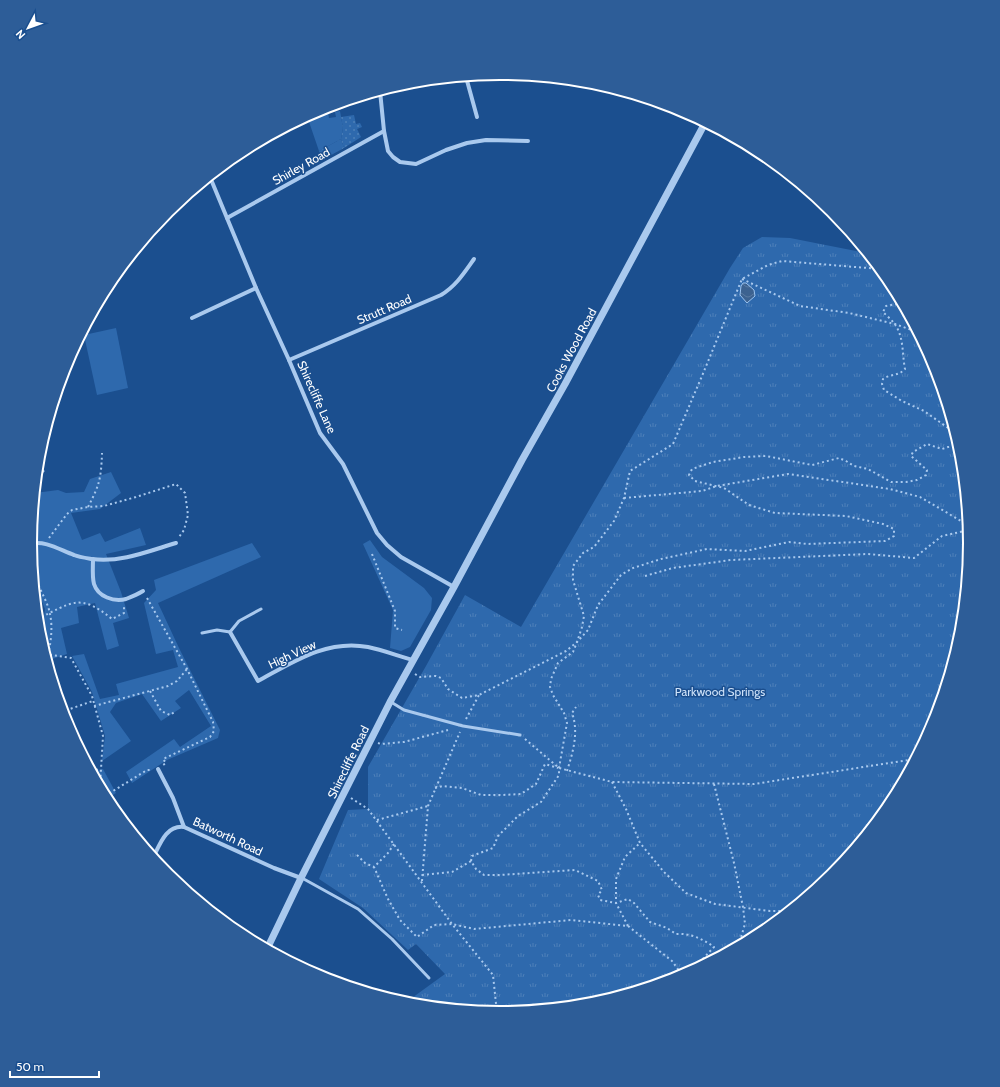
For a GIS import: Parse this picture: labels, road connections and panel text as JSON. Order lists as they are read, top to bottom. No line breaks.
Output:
{"streets":{"street":["Shirley Road","Strutt Road","Cooks Wood Road","Shirecliffe Lane","High View","Shirecliffe Road","Batworth Road"]},"crossings":[["Shirley Road","Shirecliffe Lane"],["Strutt Road","Shirecliffe Lane"],["Cooks Wood Road","Shirecliffe Lane"],["Cooks Wood Road","Shirecliffe Road"],["Shirecliffe Lane","Shirecliffe Road"],["High View","Shirecliffe Road"],["Shirecliffe Road","Batworth Road"]],"parks":["Parkwood Springs"],"scale_bar":"50 m","north":"bottom left"}
